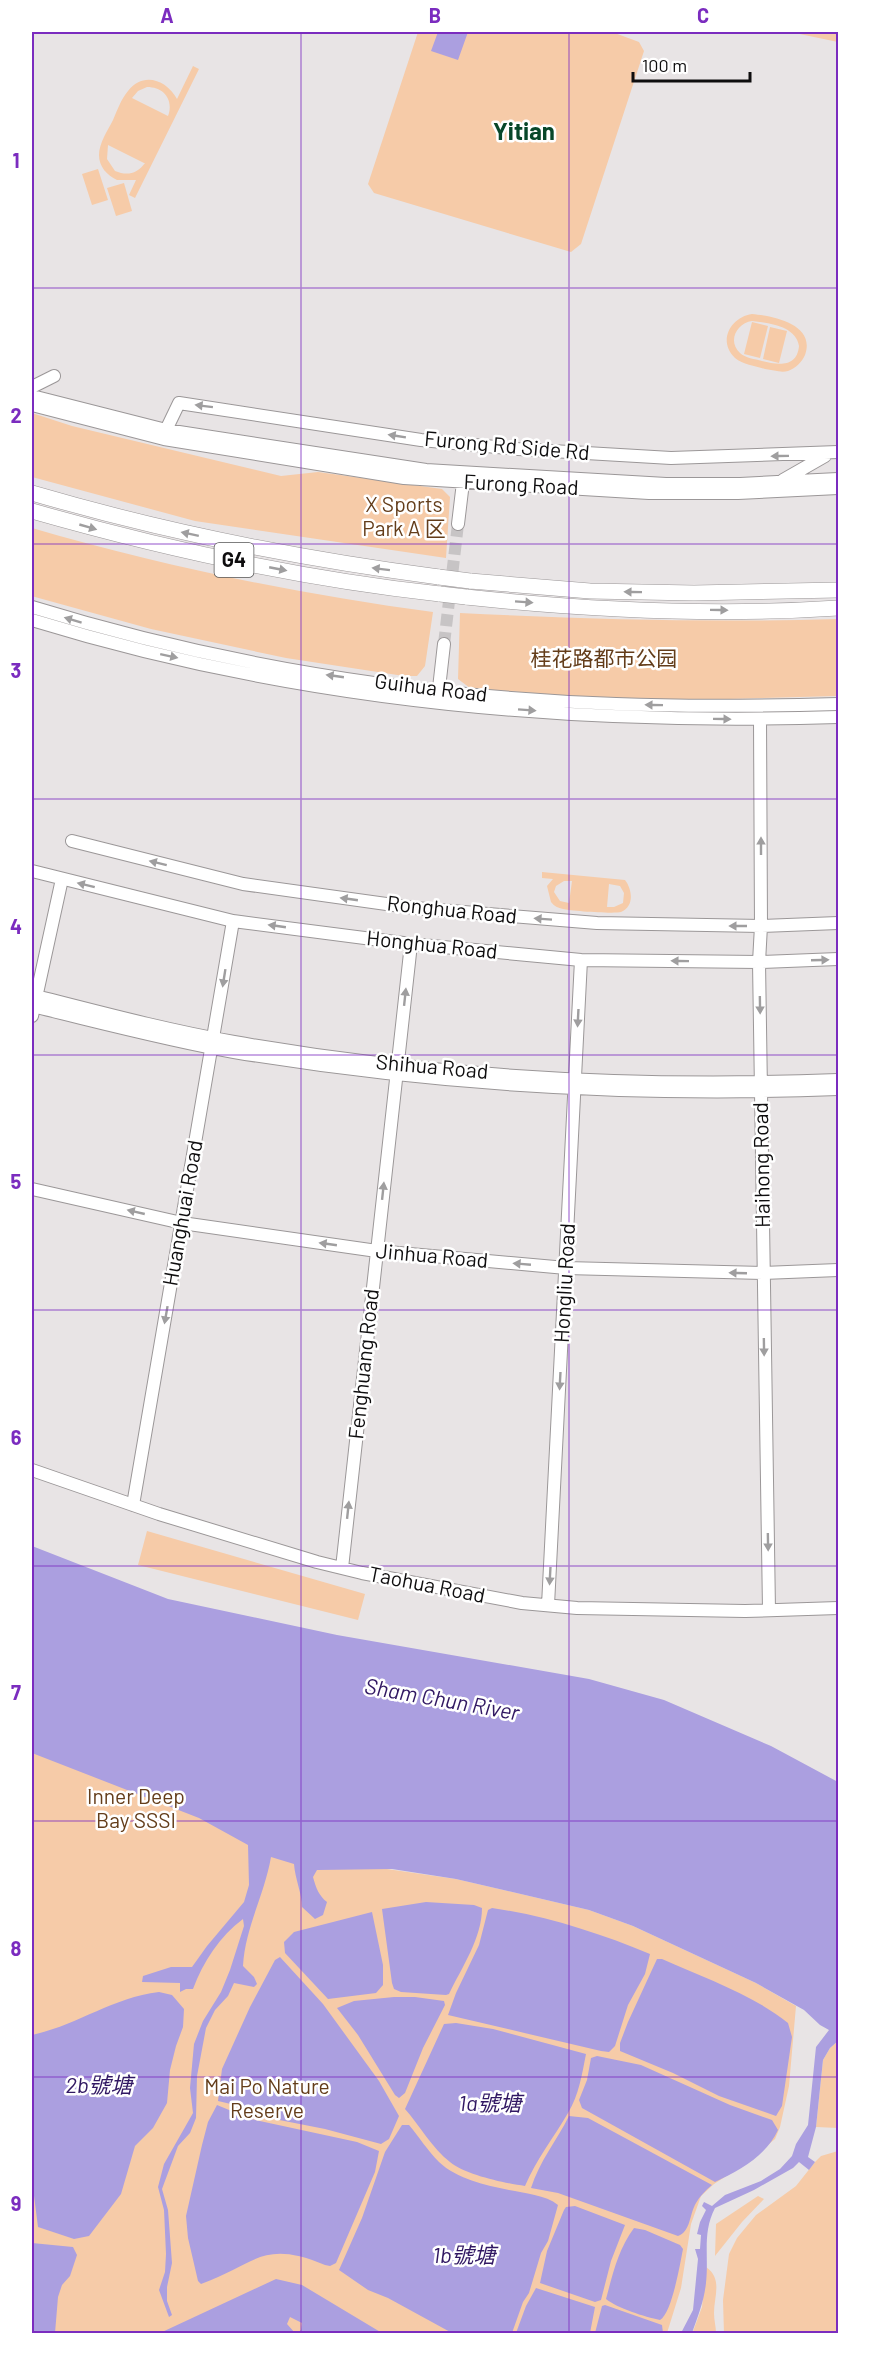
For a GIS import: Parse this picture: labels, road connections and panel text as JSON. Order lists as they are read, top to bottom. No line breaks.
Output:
{"streets":{"highway":["G4"],"street":["Furong Rd Side Rd","Furong Road","Guihua Road","Ronghua Road","Honghua Road","Shihua Road","Haihong Road","Huanghuai Road","Jinhua Road","Hongliu Road","Fenghuang Road","Taohua Road"]},"crossings":[["Furong Rd Side Rd","Furong Road"],["Guihua Road","Haihong Road"],["Ronghua Road","Haihong Road"],["Honghua Road","Haihong Road"],["Honghua Road","Huanghuai Road"],["Honghua Road","Hongliu Road"],["Honghua Road","Fenghuang Road"],["Shihua Road","Haihong Road"],["Shihua Road","Huanghuai Road"],["Shihua Road","Hongliu Road"],["Shihua Road","Fenghuang Road"],["Haihong Road","Jinhua Road"],["Haihong Road","Taohua Road"],["Huanghuai Road","Jinhua Road"],["Huanghuai Road","Taohua Road"],["Jinhua Road","Hongliu Road"],["Jinhua Road","Fenghuang Road"],["Hongliu Road","Taohua Road"],["Fenghuang Road","Taohua Road"]],"one_way":["Furong Rd Side Rd","Ronghua Road","Huanghuai Road","Jinhua Road","Hongliu Road","Fenghuang Road"],"districts":["Yitian"],"water":["Sham Chun River","2b號塘","1a號塘","1b號塘"],"parks":["X Sports Park A 区","桂花路都市公园","Inner Deep Bay SSSI","Mai Po Nature Reserve"],"scale_bar":"100 m","grid":{"columns":["A","B","C"],"rows":["1","2","3","4","5","6","7","8","9"]}}
